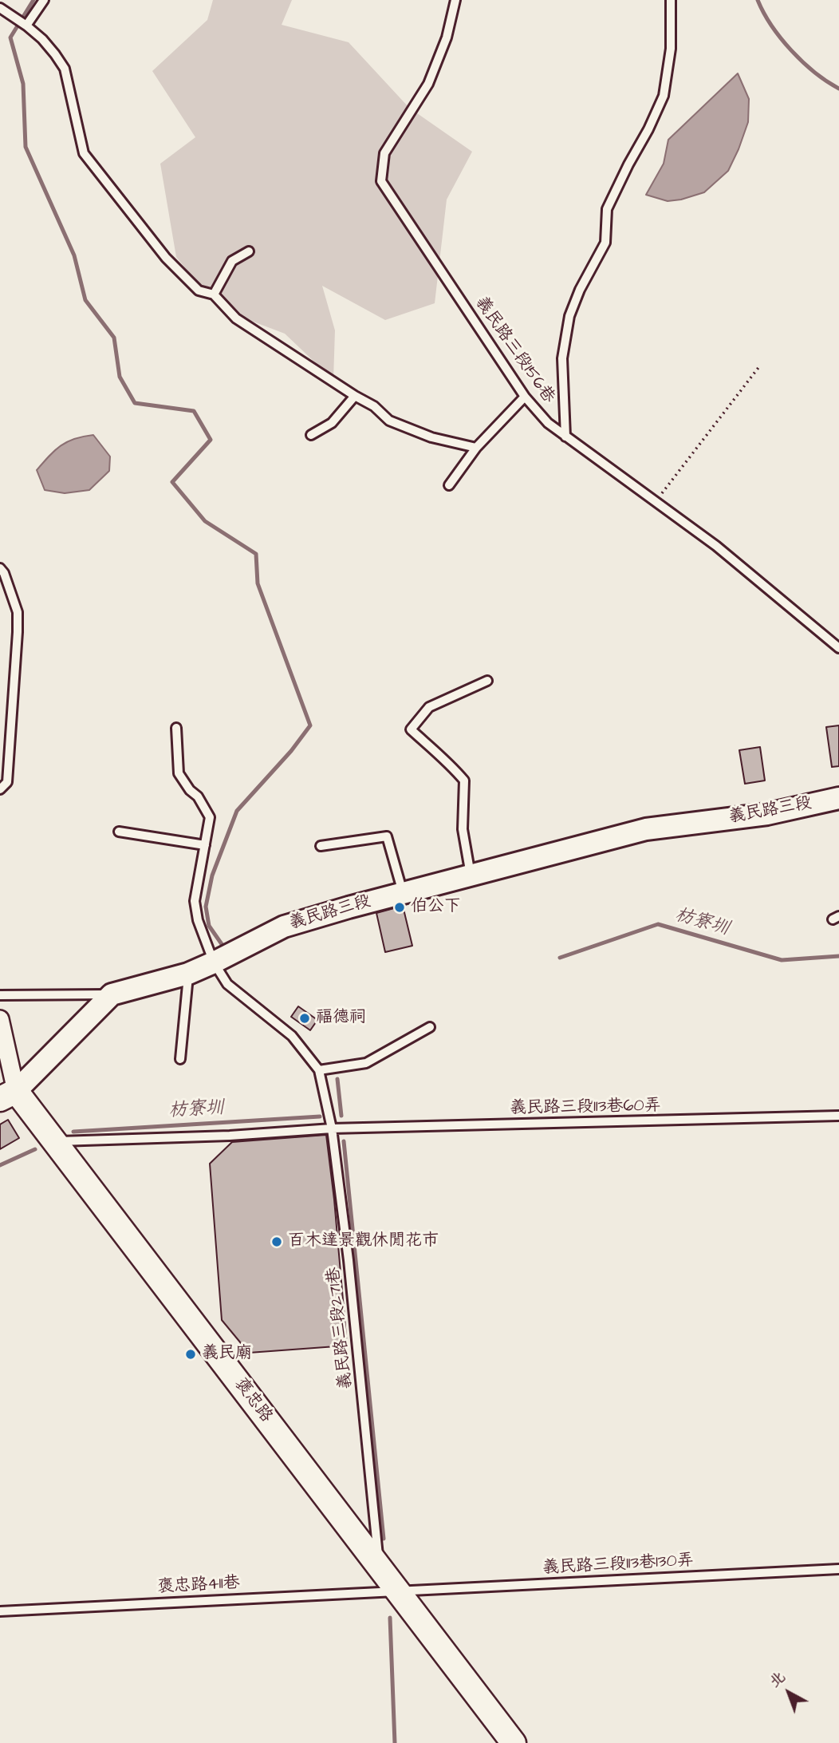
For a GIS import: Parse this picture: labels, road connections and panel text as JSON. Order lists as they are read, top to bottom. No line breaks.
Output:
{"streets":{"main road":["褒忠路"],"street":["義民路三段"],"lane":["義民路三段156巷","義民路三段113巷60弄","義民路三段271巷","義民路三段113巷130弄","褒忠路411巷"]},"crossings":[["義民路三段","義民路三段271巷"],["義民路三段113巷60弄","義民路三段271巷"],["義民路三段113巷60弄","褒忠路"],["義民路三段271巷","褒忠路"],["褒忠路","義民路三段113巷130弄"],["褒忠路","褒忠路411巷"],["義民路三段113巷130弄","褒忠路411巷"]],"water":["枋寮圳"],"places":["伯公下","福德祠","百木達景觀休閒花市","義民廟"],"north":"top left"}
